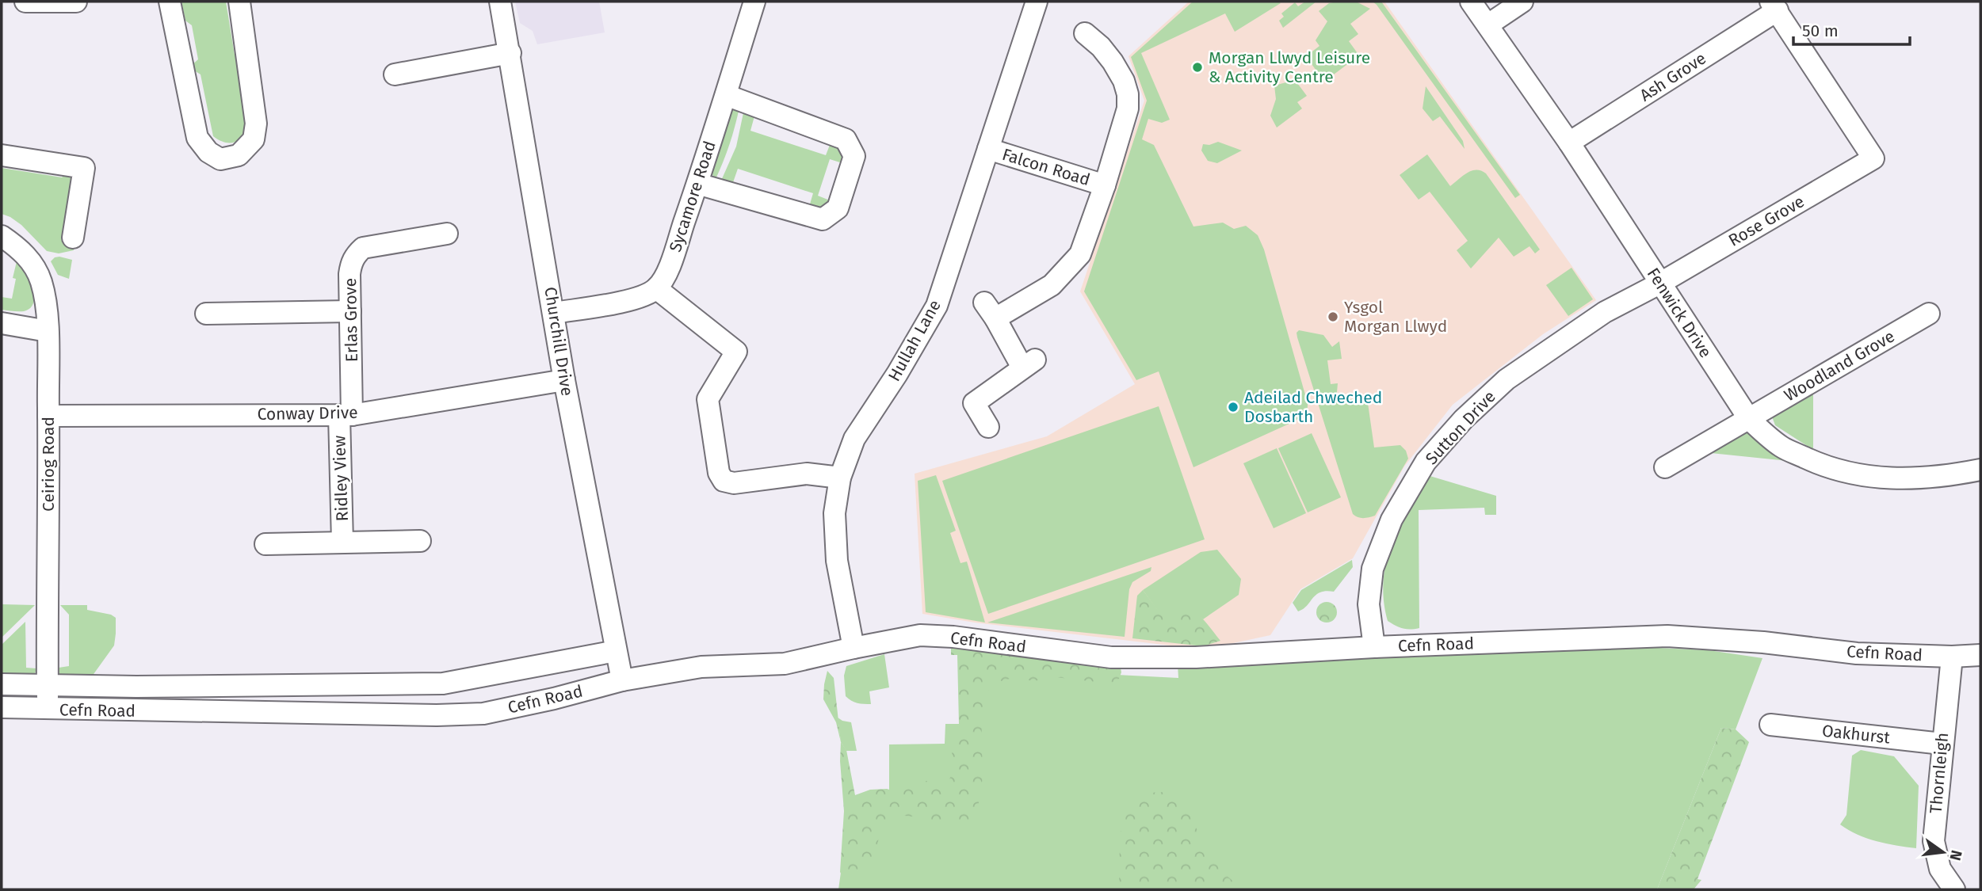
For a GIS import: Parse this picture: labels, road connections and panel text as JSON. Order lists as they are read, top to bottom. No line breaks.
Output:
{"streets":{"street":["Ash Grove","Falcon Road","Sycamore Road","Rose Grove","Fenwick Drive","Erlas Grove","Hullah Lane","Churchill Drive","Woodland Grove","Conway Drive","Sutton Drive","Ceiriog Road","Ridley View","Cefn Road","Oakhurst","Thornleigh"]},"crossings":[["Ash Grove","Rose Grove"],["Ash Grove","Fenwick Drive"],["Falcon Road","Hullah Lane"],["Rose Grove","Fenwick Drive"],["Rose Grove","Sutton Drive"],["Fenwick Drive","Woodland Grove"],["Fenwick Drive","Sutton Drive"],["Erlas Grove","Conway Drive"],["Erlas Grove","Ridley View"],["Hullah Lane","Cefn Road"],["Churchill Drive","Conway Drive"],["Churchill Drive","Cefn Road"],["Conway Drive","Ceiriog Road"],["Conway Drive","Ridley View"],["Sutton Drive","Cefn Road"],["Ceiriog Road","Cefn Road"],["Cefn Road","Thornleigh"],["Oakhurst","Thornleigh"]],"places":["Morgan Llwyd Leisure & Activity Centre","Ysgol Morgan Llwyd","Adeilad Chweched Dosbarth"],"scale_bar":"50 m","north":"right"}
